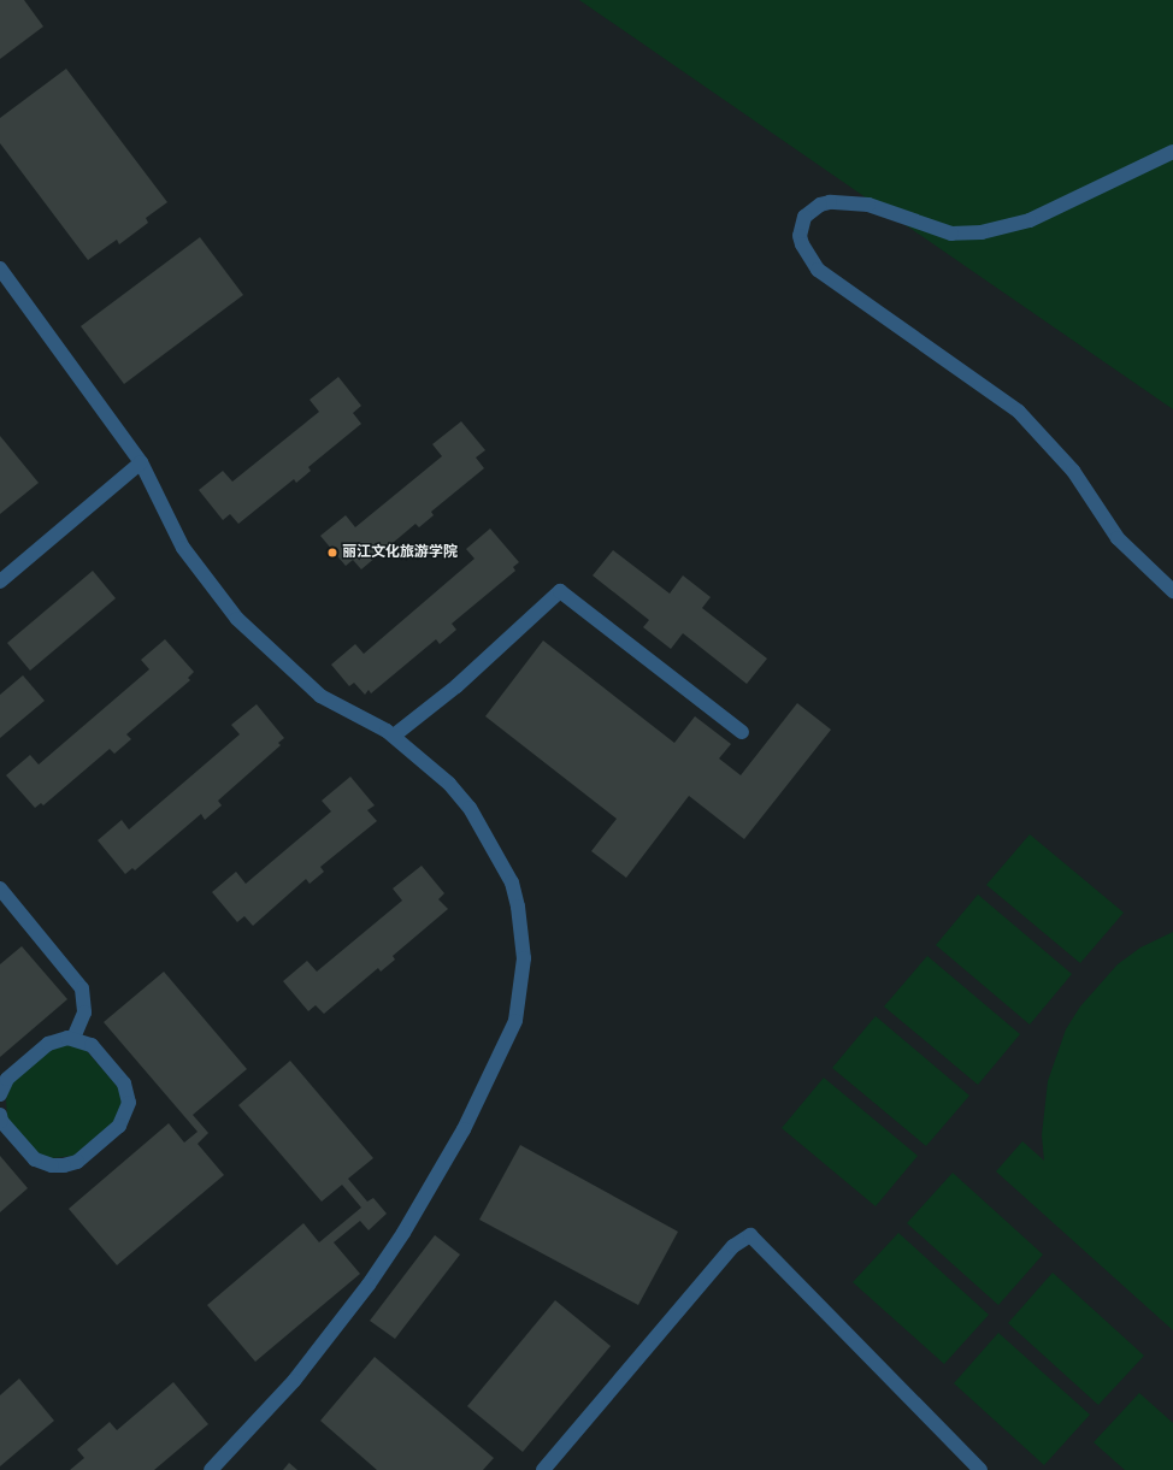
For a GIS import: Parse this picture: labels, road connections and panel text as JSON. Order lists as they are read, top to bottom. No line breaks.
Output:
{"places":["丽江文化旅游学院"]}
